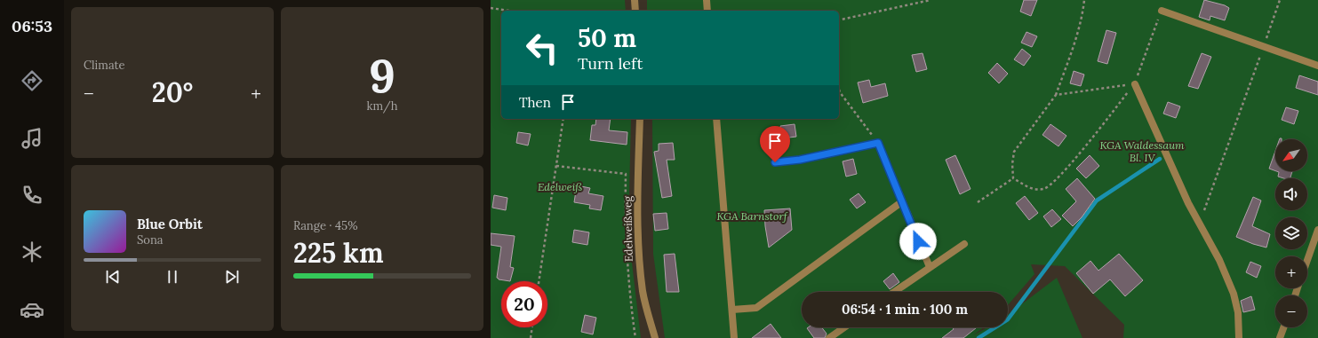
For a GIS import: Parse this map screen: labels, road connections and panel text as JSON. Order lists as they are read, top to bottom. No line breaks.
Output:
{"streets":{"street":["Edelweißweg"]},"parks":["KGA Waldessaum Bl. IV","Edelweiß","KGA Barnstorf"],"north":"bottom left","page":{"tabs":"06:53","tile":["Climate",["9","km/h"],["Range · 45%","225 km"]],"turn":["50 m","Turn left"],"heat":["−","20°","+"],"then":"Then","map_buttons":["+","−"],"song":["Blue Orbit","Sona"],"limit":"20","trip":"06:54 · 1 min · 100 m"}}
